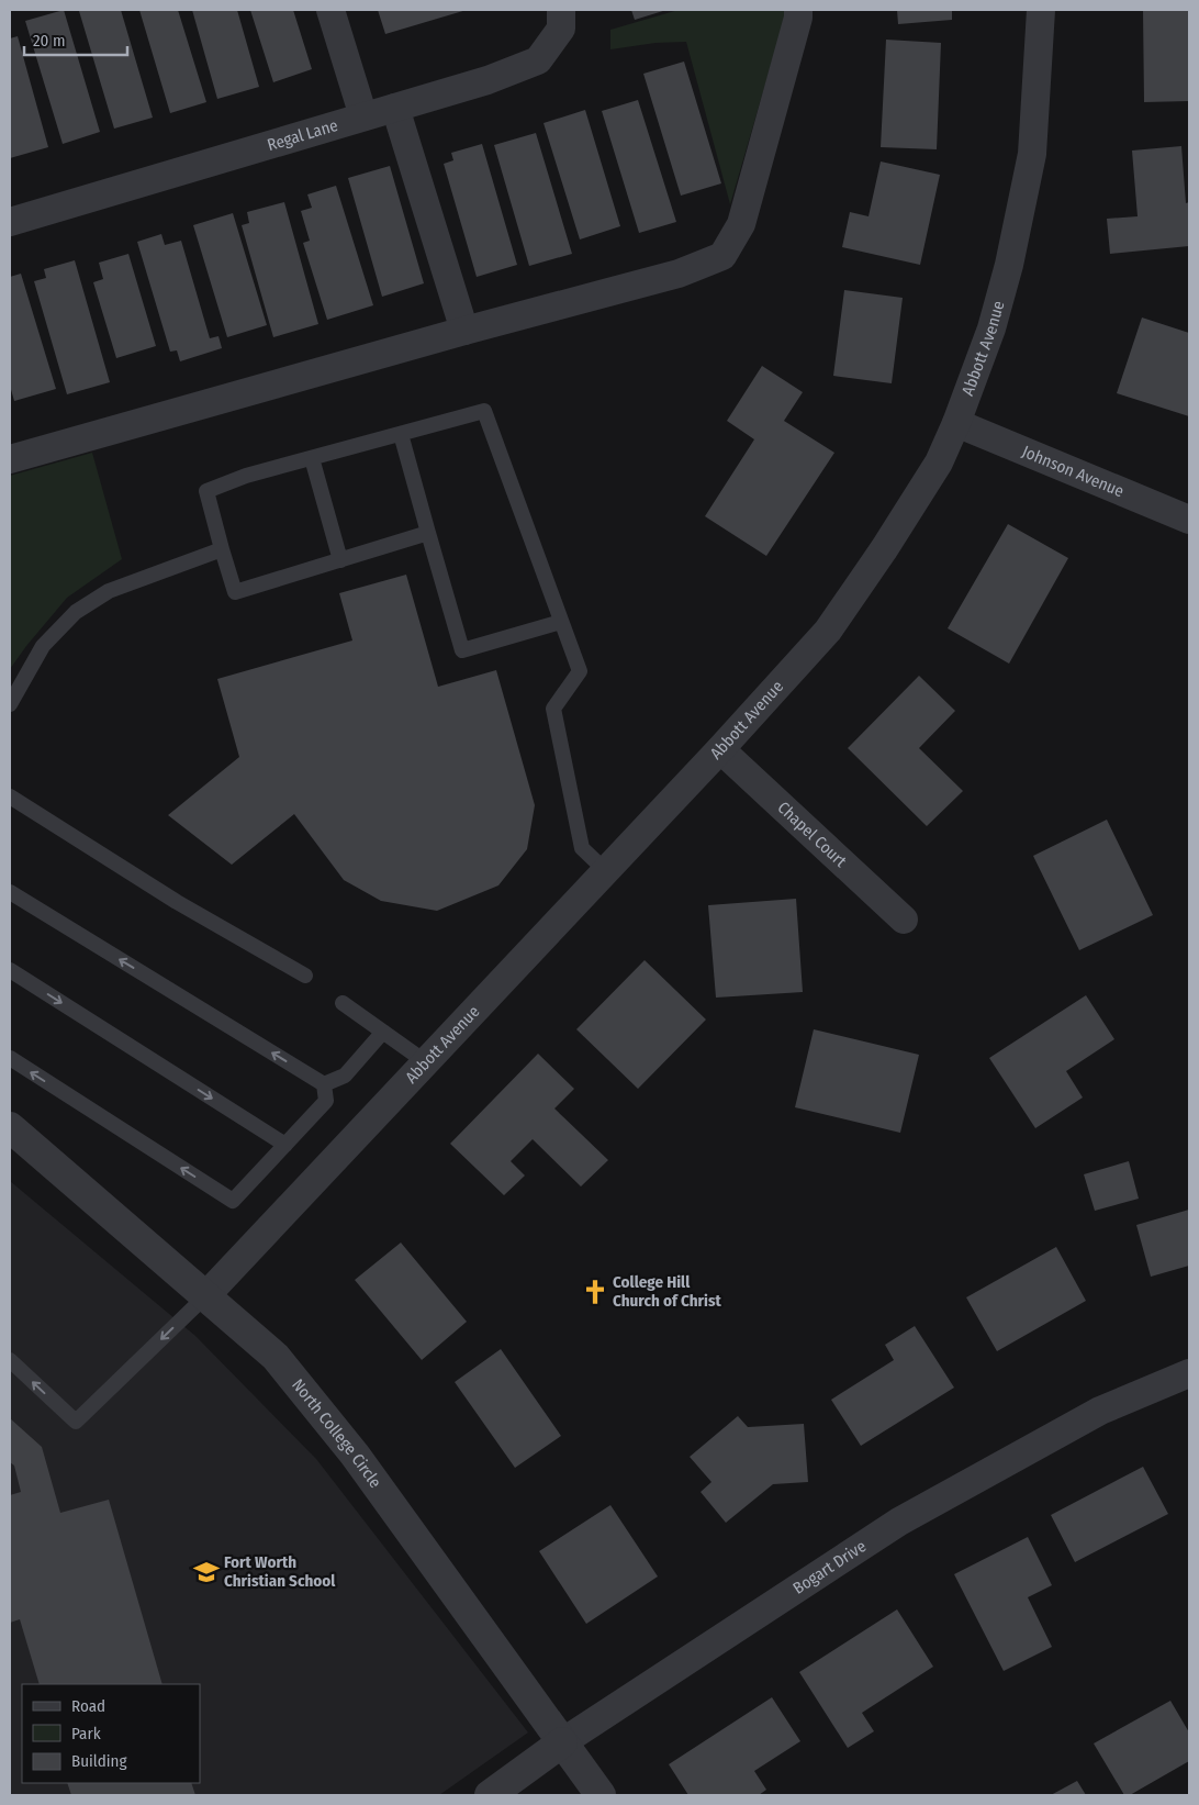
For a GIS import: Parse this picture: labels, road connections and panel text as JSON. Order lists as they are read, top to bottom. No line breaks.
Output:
{"streets":{"street":["Regal Lane","Abbott Avenue","Johnson Avenue","Chapel Court","North College Circle","Bogart Drive"]},"crossings":[["Abbott Avenue","Johnson Avenue"],["Abbott Avenue","Chapel Court"],["Abbott Avenue","North College Circle"],["North College Circle","Bogart Drive"]],"places":{"church":["College Hill Church of Christ"],"school or university":["Fort Worth Christian School"]},"legend":["Road","Park","Building"],"scale_bar":"20 m"}
